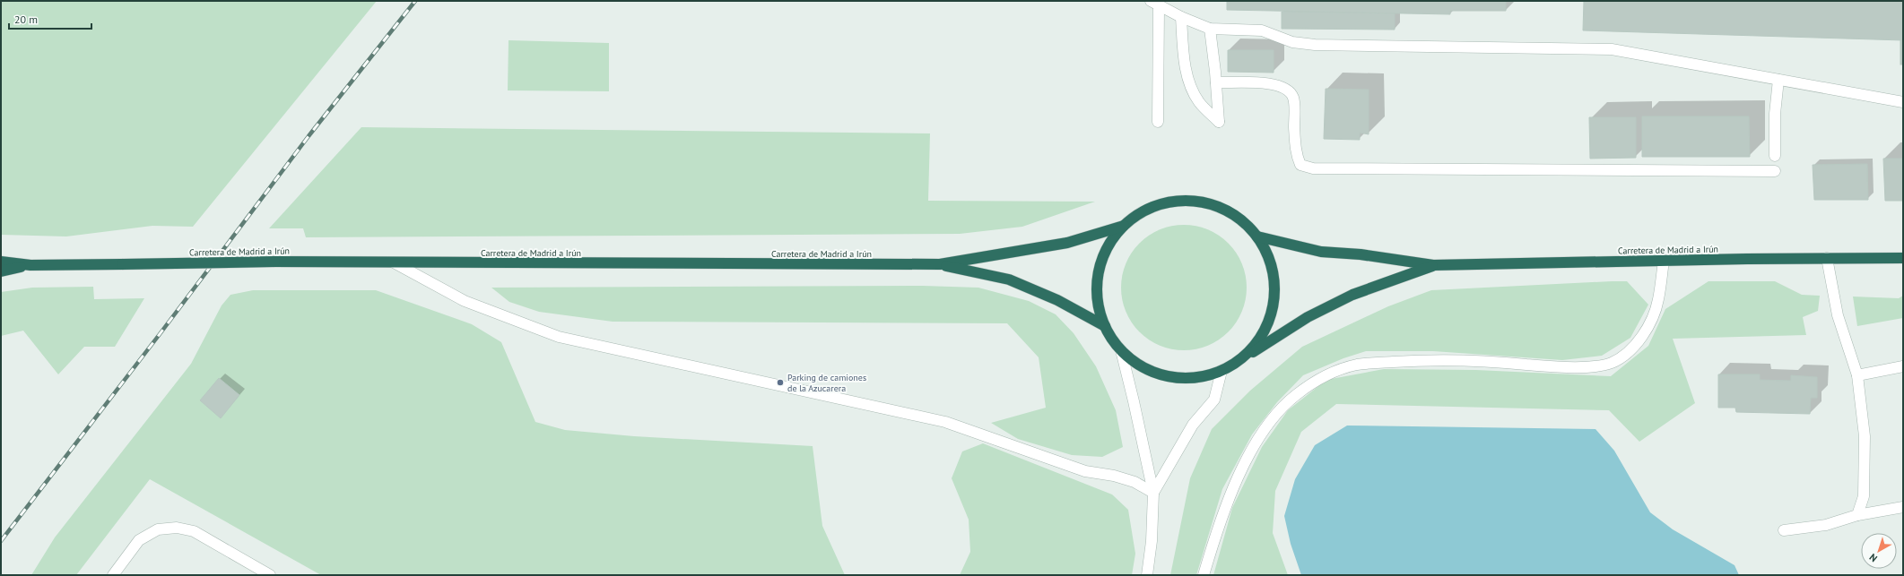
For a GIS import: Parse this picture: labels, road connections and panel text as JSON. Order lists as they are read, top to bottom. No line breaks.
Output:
{"streets":{"highway":["Carretera de Madrid a Irún"]},"places":["Parking de camiones de la Azucarera"],"scale_bar":"20 m","north":"bottom left"}
